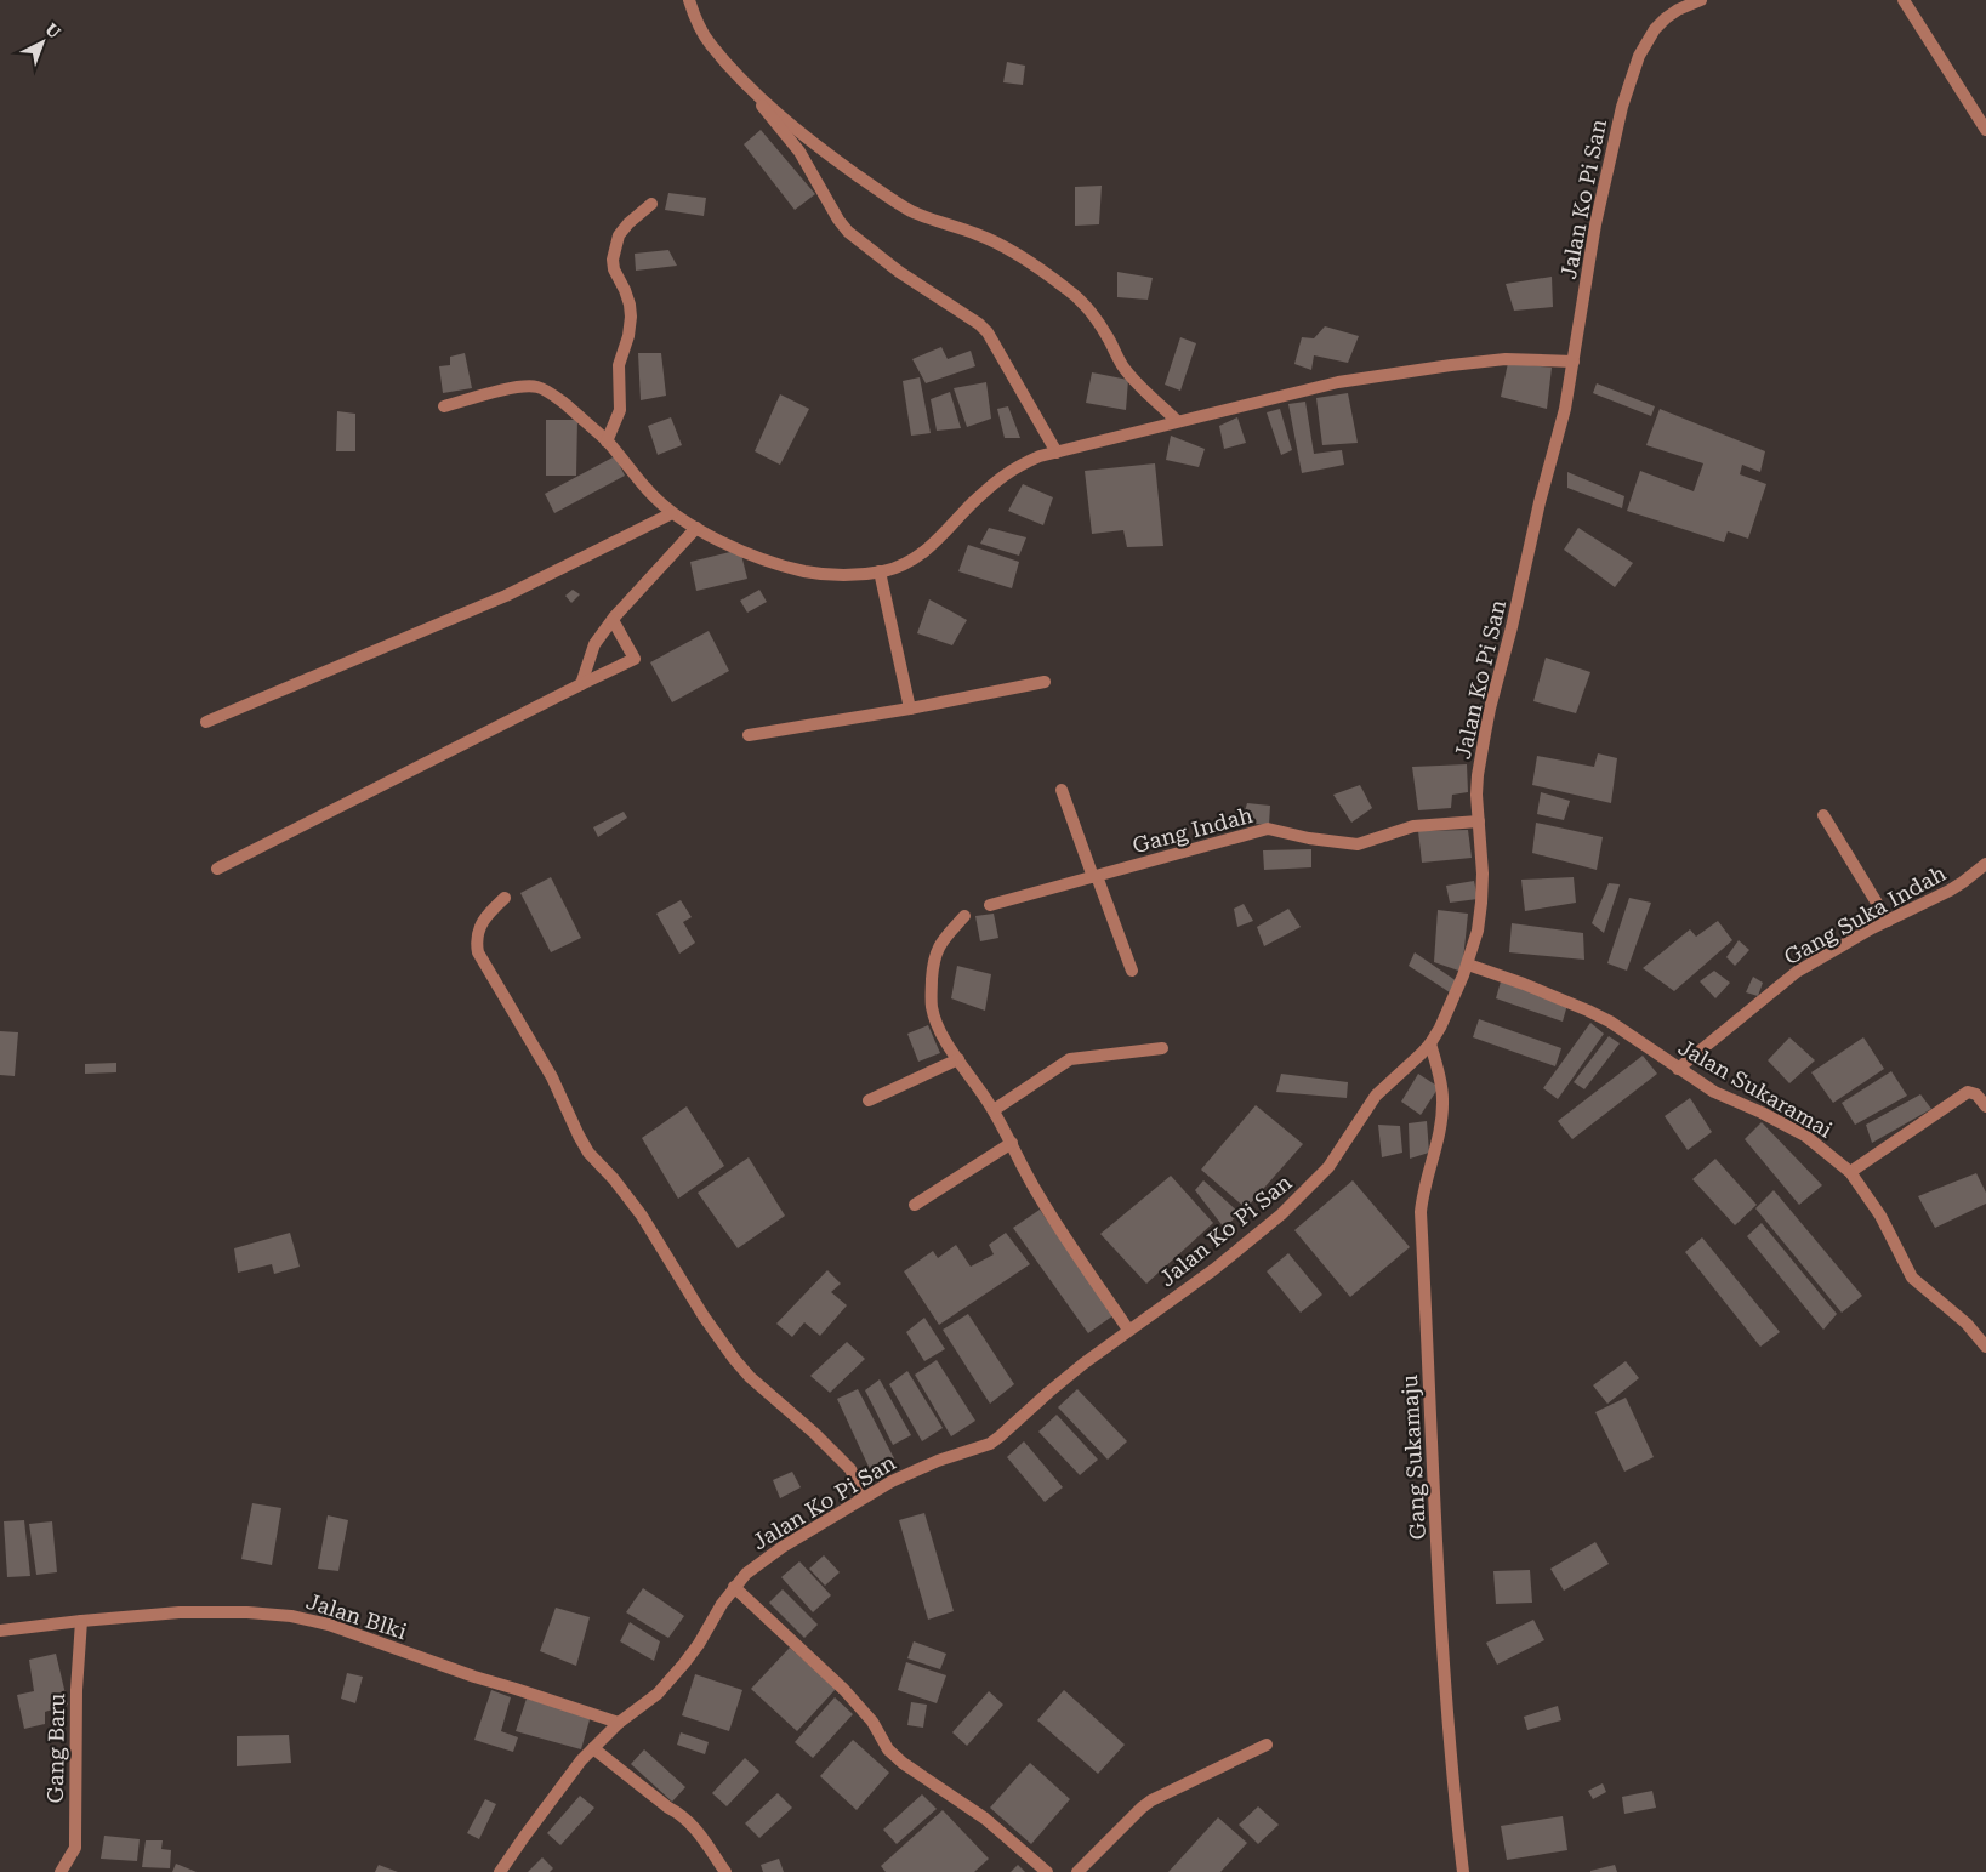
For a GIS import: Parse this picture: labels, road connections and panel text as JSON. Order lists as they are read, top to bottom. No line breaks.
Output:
{"streets":{"street":["Jalan Ko Pi San","Gang Indah","Gang Suka Indah","Jalan Sukaramai","Gang Sukamaju","Jalan Blki","Gang Baru"]},"crossings":[["Jalan Ko Pi San","Gang Indah"],["Jalan Ko Pi San","Jalan Sukaramai"],["Jalan Ko Pi San","Gang Sukamaju"],["Jalan Ko Pi San","Jalan Blki"],["Gang Suka Indah","Jalan Sukaramai"],["Jalan Blki","Gang Baru"]],"north":"top right"}
